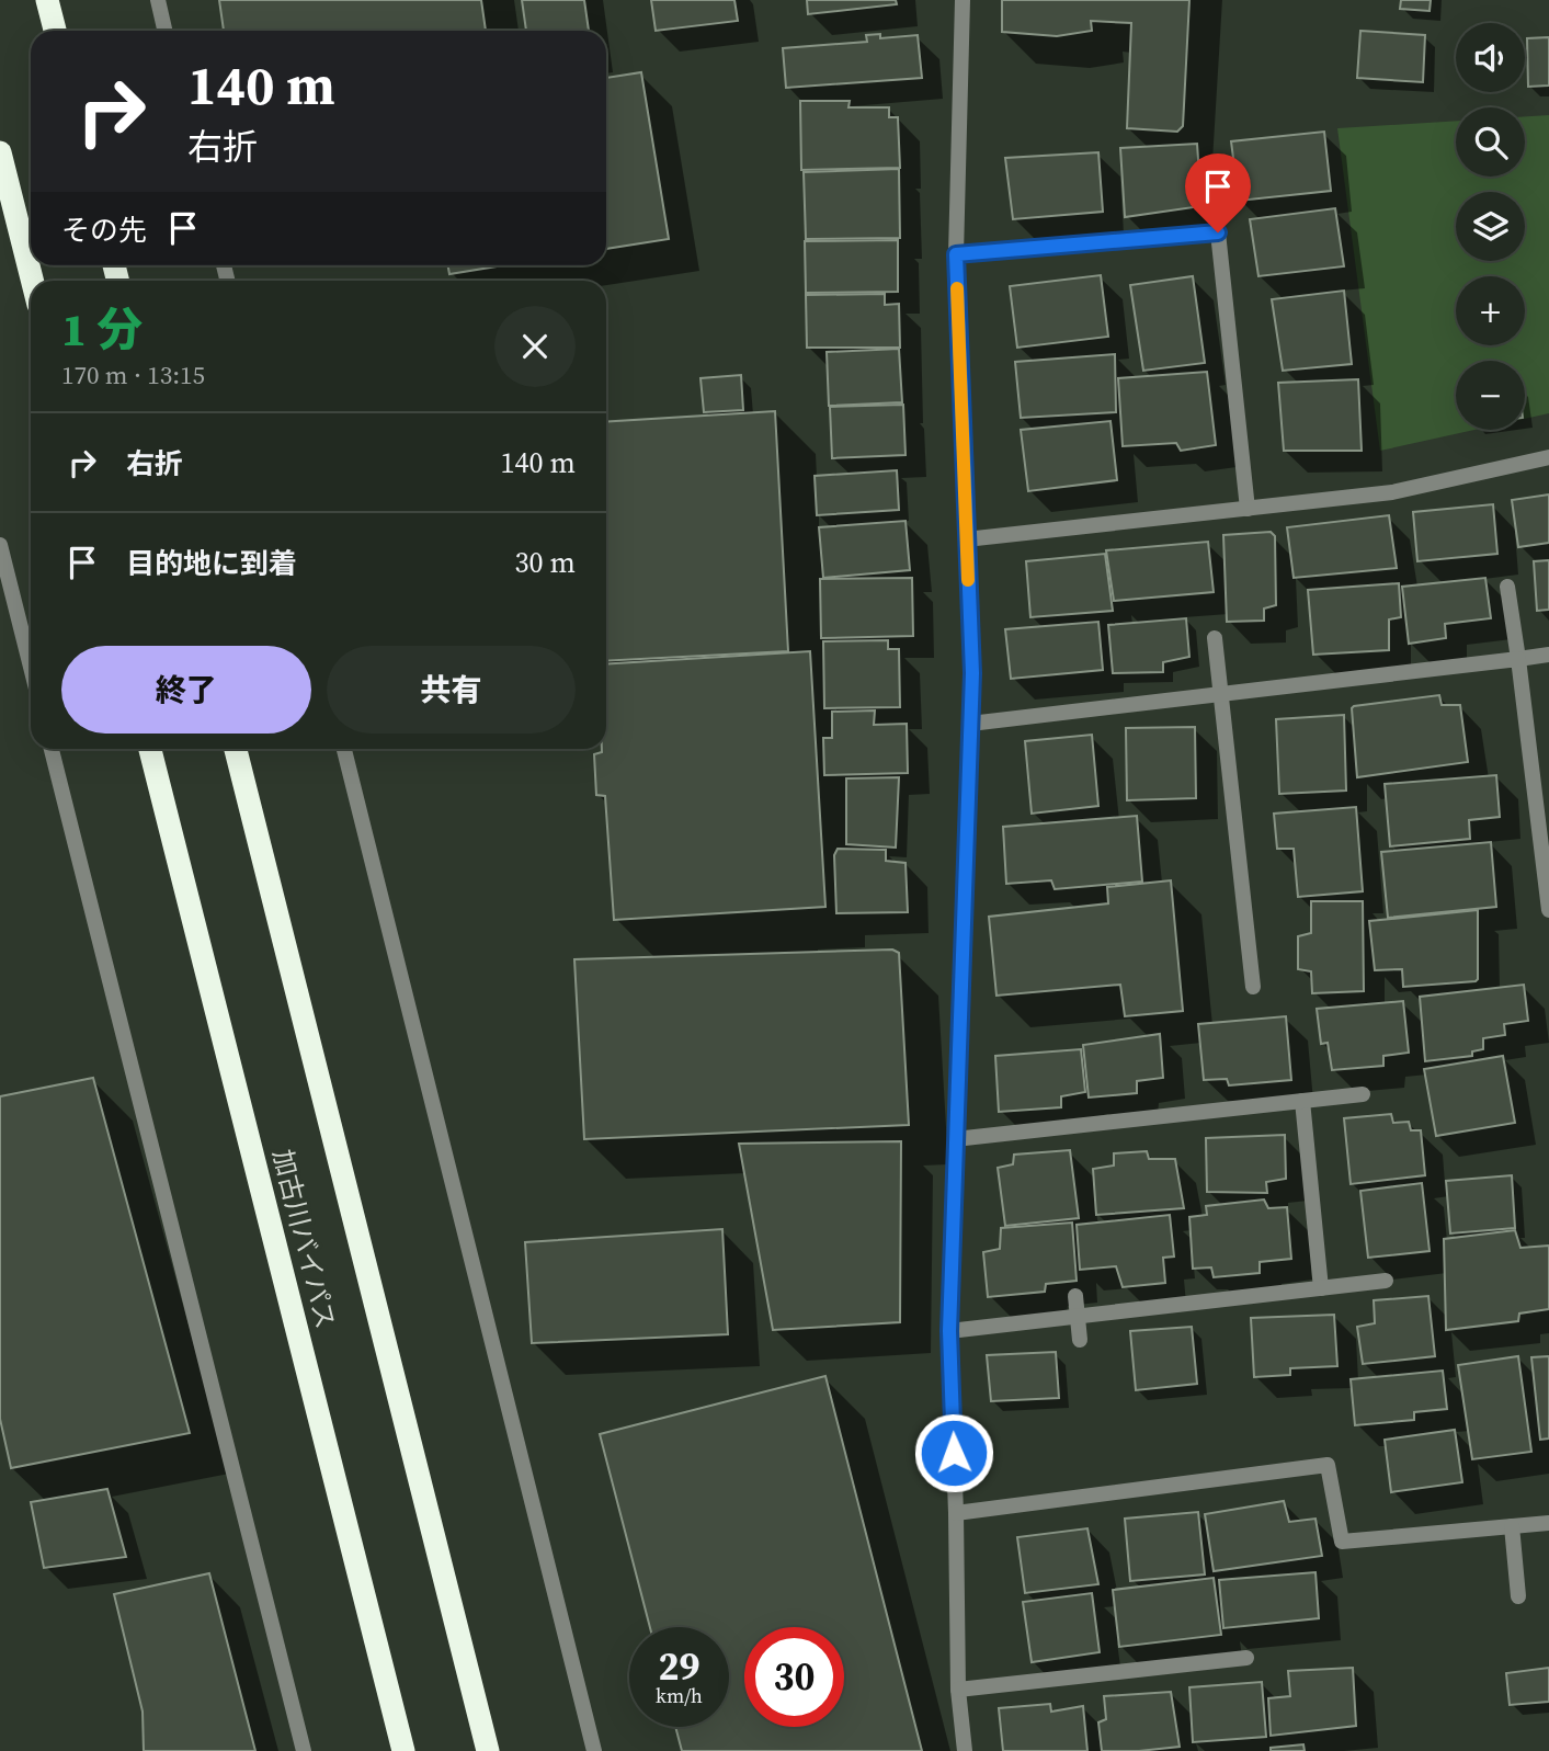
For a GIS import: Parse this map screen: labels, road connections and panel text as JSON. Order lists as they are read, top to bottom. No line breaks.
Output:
{"streets":{"highway":["加古川バイパス"]},"page":{"map_buttons":["+","−"],"turn":["140 m","右折"],"then":"その先","heading":["1 分","170 m · 13:15"],"list":[{"name":"右折","value":"140 m"},{"name":"目的地に到着","value":"30 m"}],"buttons":["終了","共有"],"speed":"29 km/h","limit":"30"}}
